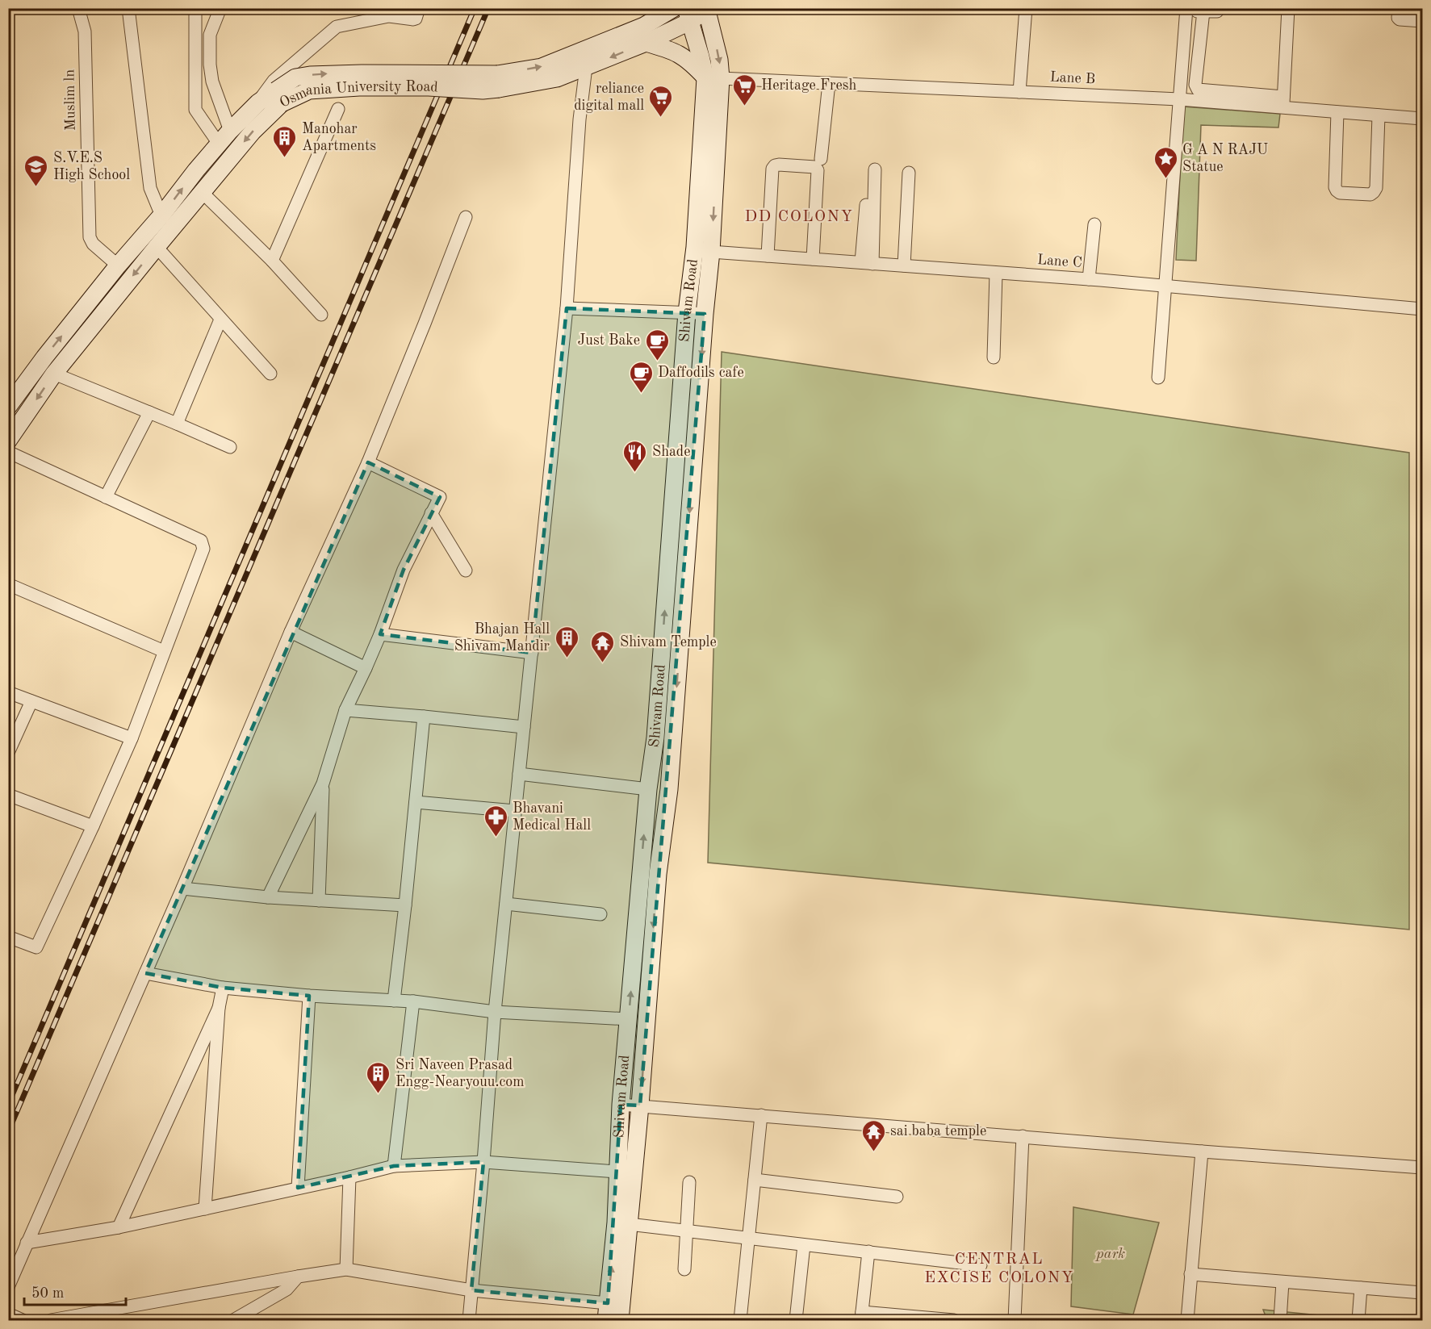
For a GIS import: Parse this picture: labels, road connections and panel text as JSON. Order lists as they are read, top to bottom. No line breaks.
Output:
{"streets":{"main road":["Osmania University Road","Shivam Road"],"street":["Lane B","Muslim ln","Lane C"]},"crossings":[["Lane B","Shivam Road"],["Osmania University Road","Muslim ln"],["Osmania University Road","Shivam Road"],["Lane C","Shivam Road"]],"districts":["DD COLONY","CENTRAL EXCISE COLONY"],"parks":["park"],"places":{"supermarket":["Heritage Fresh","reliance digital mall"],"building":["Manohar Apartments","Bhajan Hall Shivam Mandir","Sri Naveen Prasad Engg-Nearyouu.com"],"place":["G A N RAJU Statue"],"school or university":["S.V.E.S High School"],"cafe":["Just Bake","Daffodils cafe"],"restaurant":["Shade"],"temple":["Shivam Temple","sai baba temple"],"pharmacy":["Bhavani Medical Hall"]},"scale_bar":"50 m"}
